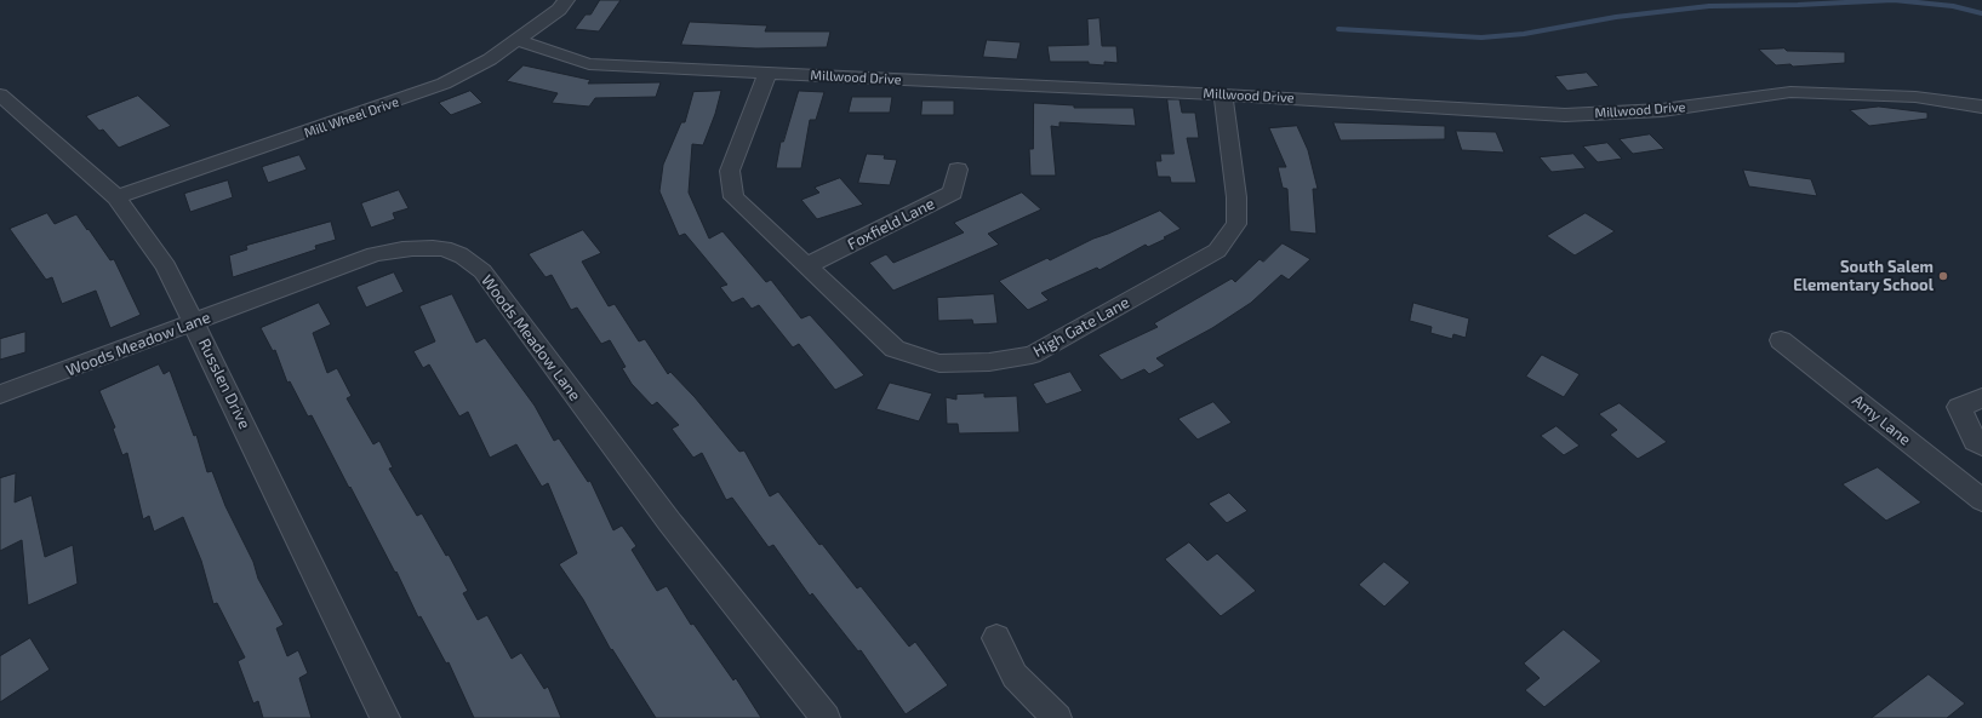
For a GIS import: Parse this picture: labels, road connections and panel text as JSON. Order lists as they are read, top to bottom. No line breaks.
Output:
{"streets":{"street":["Millwood Drive","Mill Wheel Drive","Foxfield Lane","High Gate Lane","Woods Meadow Lane","Russlen Drive","Amy Lane"]},"crossings":[["Millwood Drive","Mill Wheel Drive"],["Millwood Drive","High Gate Lane"],["Mill Wheel Drive","Russlen Drive"],["Foxfield Lane","High Gate Lane"],["Woods Meadow Lane","Russlen Drive"]],"places":["South Salem Elementary School"]}
